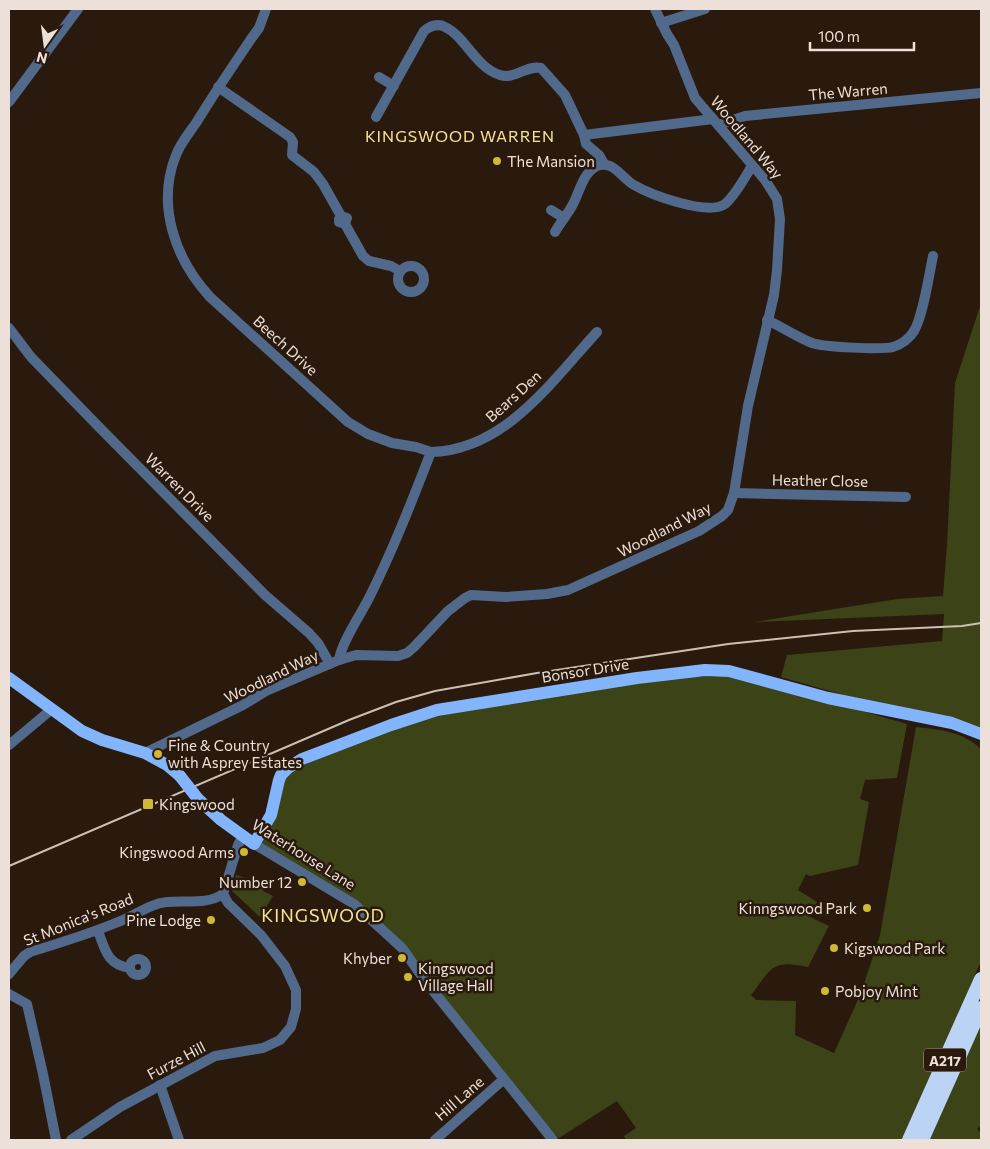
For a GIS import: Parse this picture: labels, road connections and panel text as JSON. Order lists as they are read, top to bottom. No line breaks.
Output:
{"streets":{"highway":["A217"],"main road":["Bonsor Drive","Waterhouse Lane"],"street":["The Warren","Woodland Way","Beech Drive","Bears Den","Heather Close","Warren Drive","St Monica's Road","Furze Hill","Hill Lane"]},"crossings":[["The Warren","Woodland Way"],["Woodland Way","Heather Close"],["Woodland Way","Warren Drive"],["Woodland Way","Waterhouse Lane"],["Beech Drive","Bears Den"],["Bonsor Drive","Waterhouse Lane"],["Waterhouse Lane","Hill Lane"],["St Monica's Road","Furze Hill"]],"districts":["KINGSWOOD WARREN","KINGSWOOD"],"places":{"other":["The Mansion","Fine & Country with Asprey Estates","Kingswood Arms","Number 12","Kinngswood Park","Pine Lodge","Kigswood Park","Khyber","Kingswood Village Hall","Pobjoy Mint"],"transit":["Kingswood"]},"scale_bar":"100 m","north":"bottom"}
